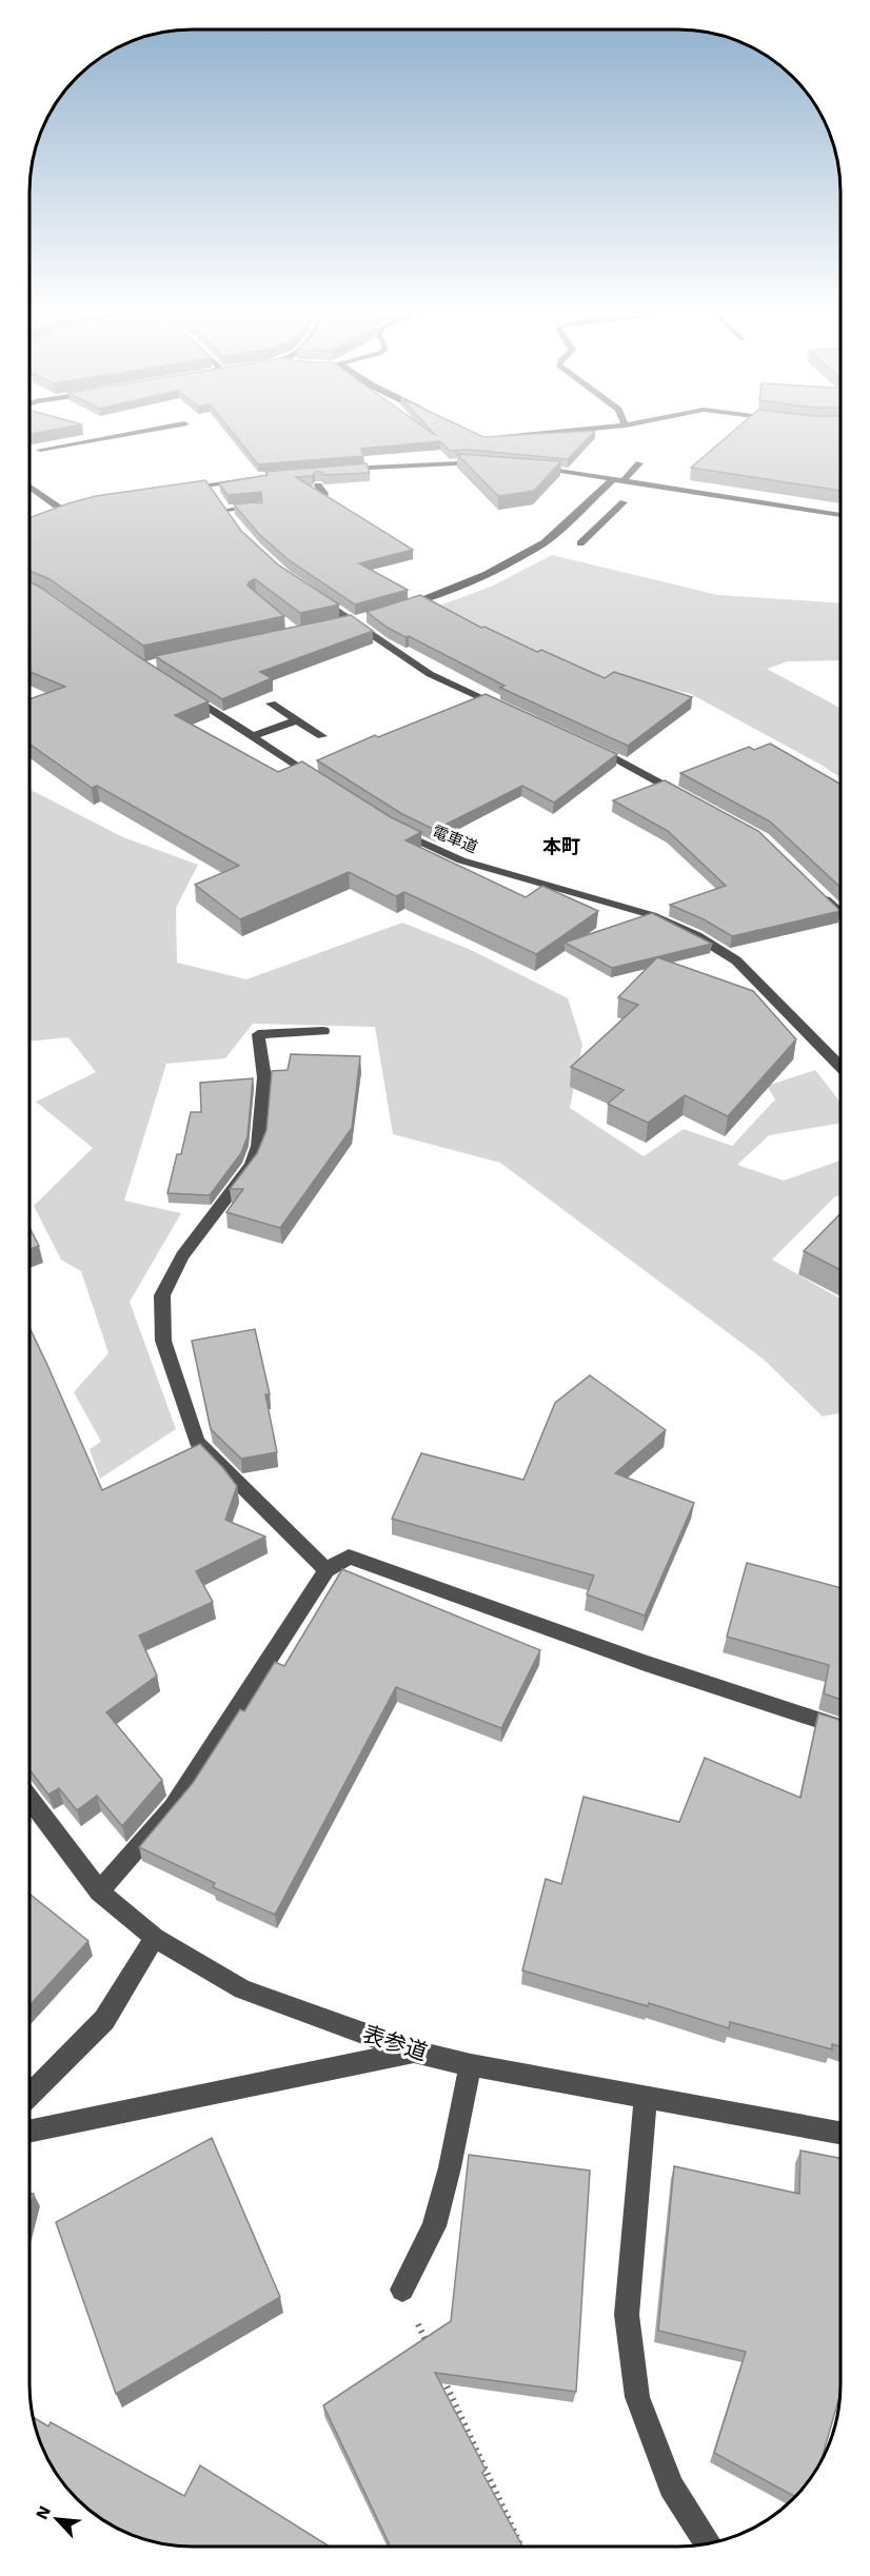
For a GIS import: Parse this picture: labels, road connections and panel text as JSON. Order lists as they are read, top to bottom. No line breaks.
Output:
{"streets":{"street":["電車道","表参道"]},"districts":["本町"],"north":"top left"}
